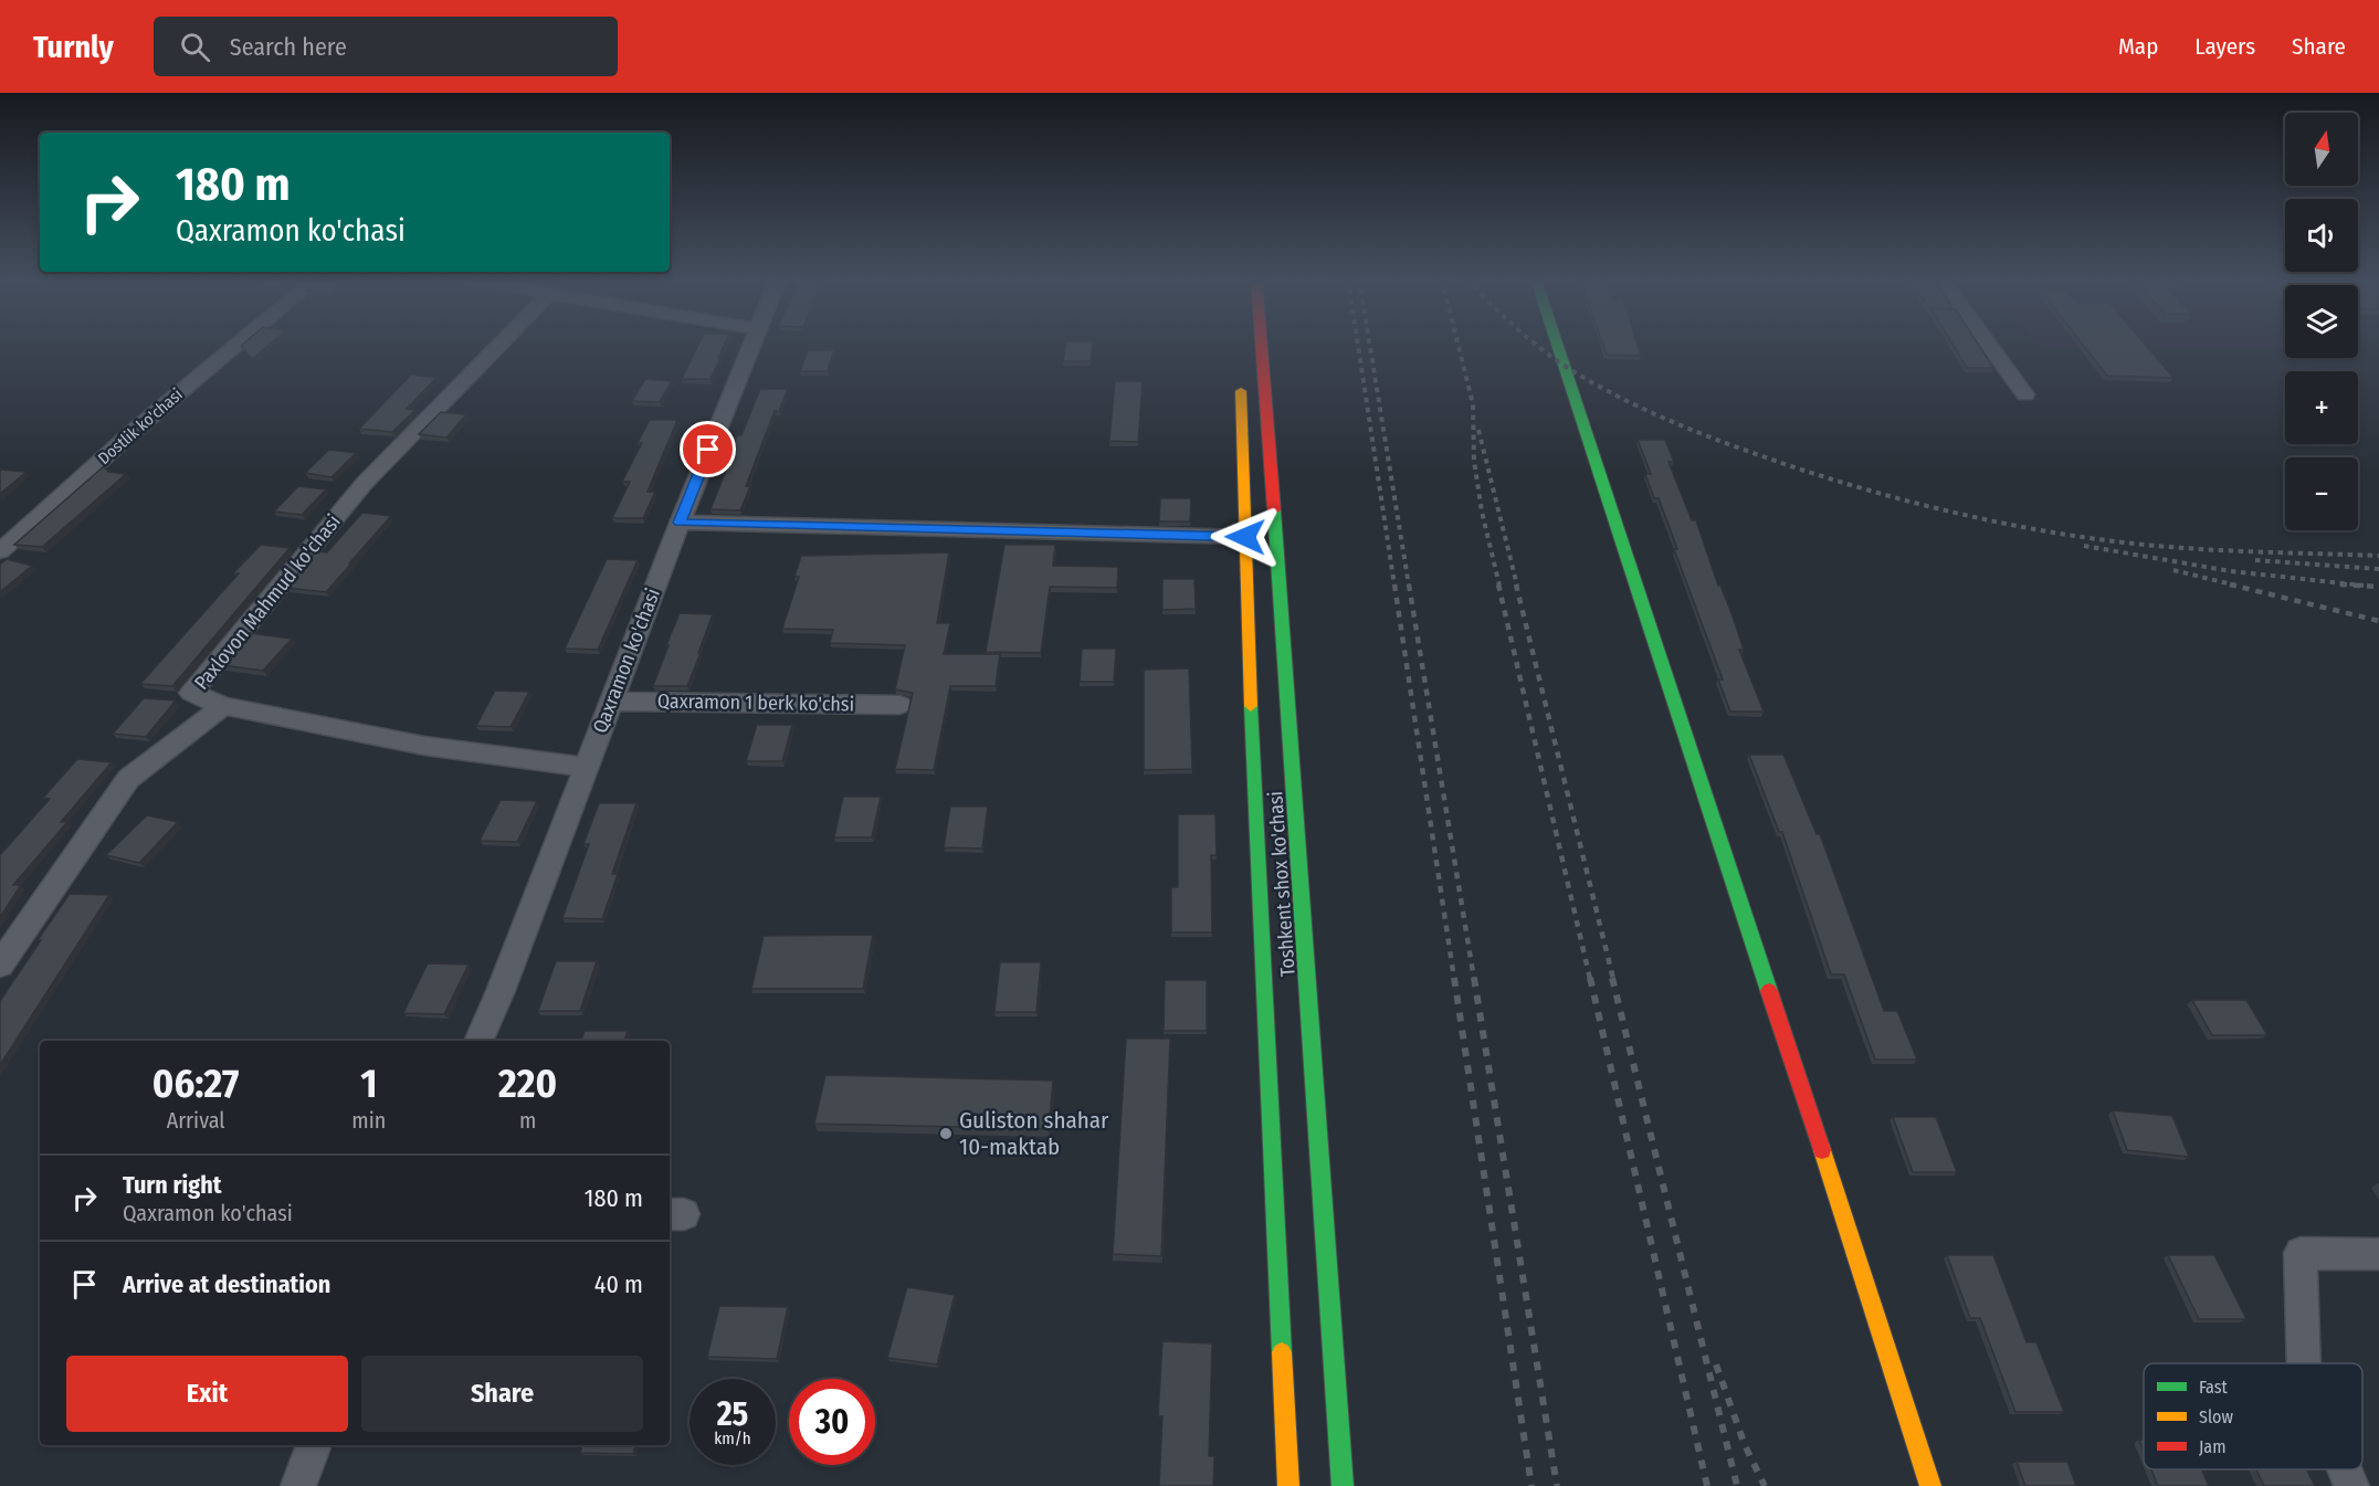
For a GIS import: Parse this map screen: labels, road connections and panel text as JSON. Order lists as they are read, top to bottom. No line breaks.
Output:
{"streets":{"main road":["Toshkent shox ko'chasi"],"street":["Dostlik ko'chasi","Paxlovon Mahmud ko'chasi","Qaxramon ko'chasi","Qaxramon 1 berk ko'chsi"]},"crossings":[["Qaxramon ko'chasi","Qaxramon 1 berk ko'chsi"]],"places":["Guliston shahar 10-maktab"],"legend":["Fast","Slow","Jam"],"north":"top","page":{"header":"Turnly","search":"Search here","nav":["Map","Layers","Share"],"map_buttons":["+","−"],"turn":["180 m","Qaxramon ko'chasi"],"eta":["06:27","Arrival","1","min","220","m"],"list":[{"name":"Turn right","note":"Qaxramon ko'chasi","value":"180 m"},{"name":"Arrive at destination","value":"40 m"}],"buttons":["Exit","Share"],"speed":"25 km/h","limit":"30"}}
